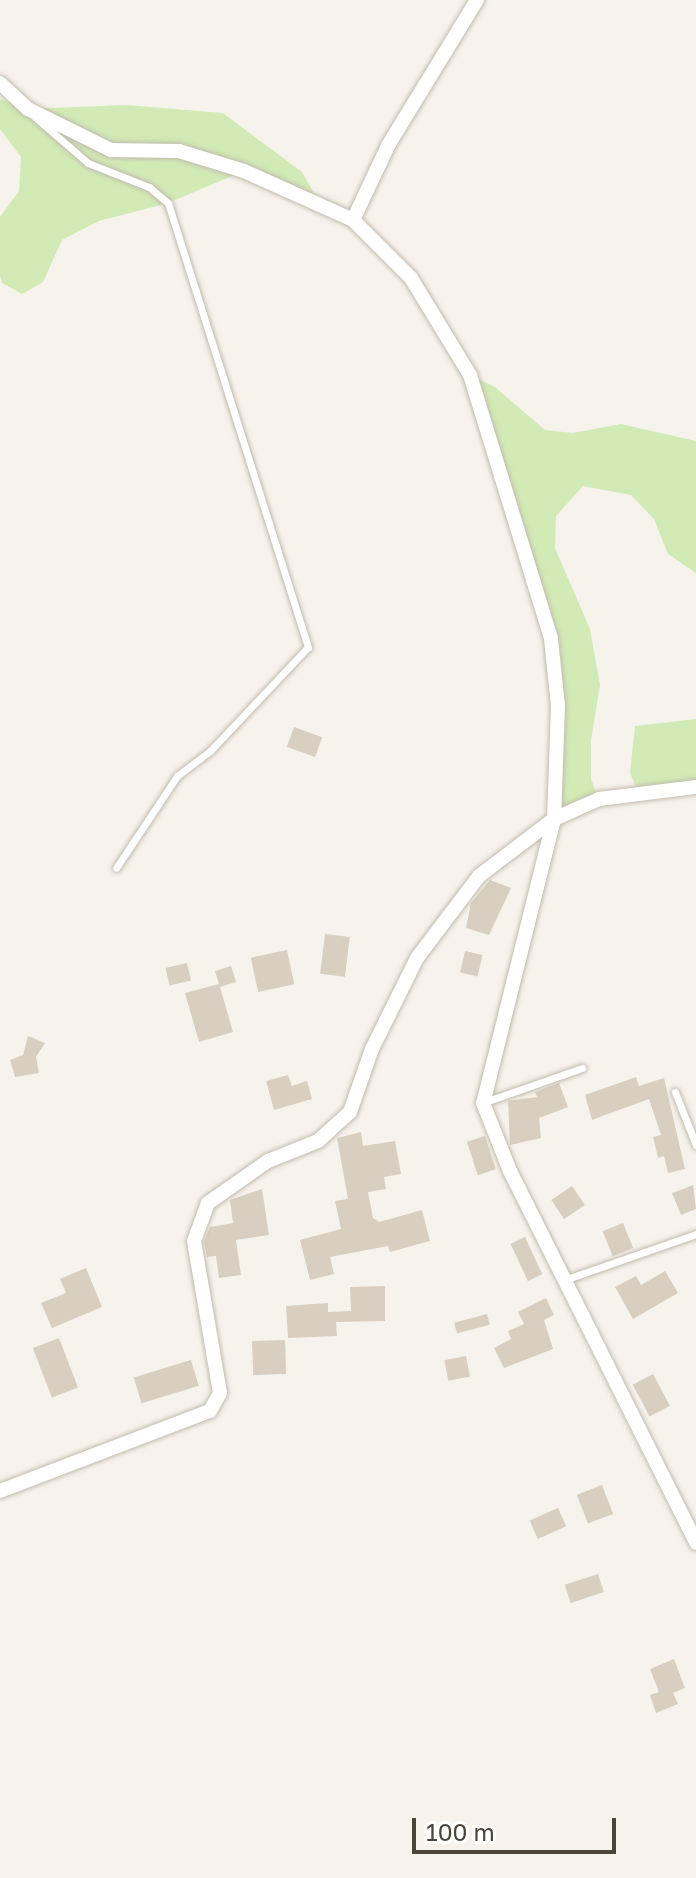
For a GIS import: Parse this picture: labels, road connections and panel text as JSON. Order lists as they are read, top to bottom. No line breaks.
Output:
{"scale_bar":"100 m"}
